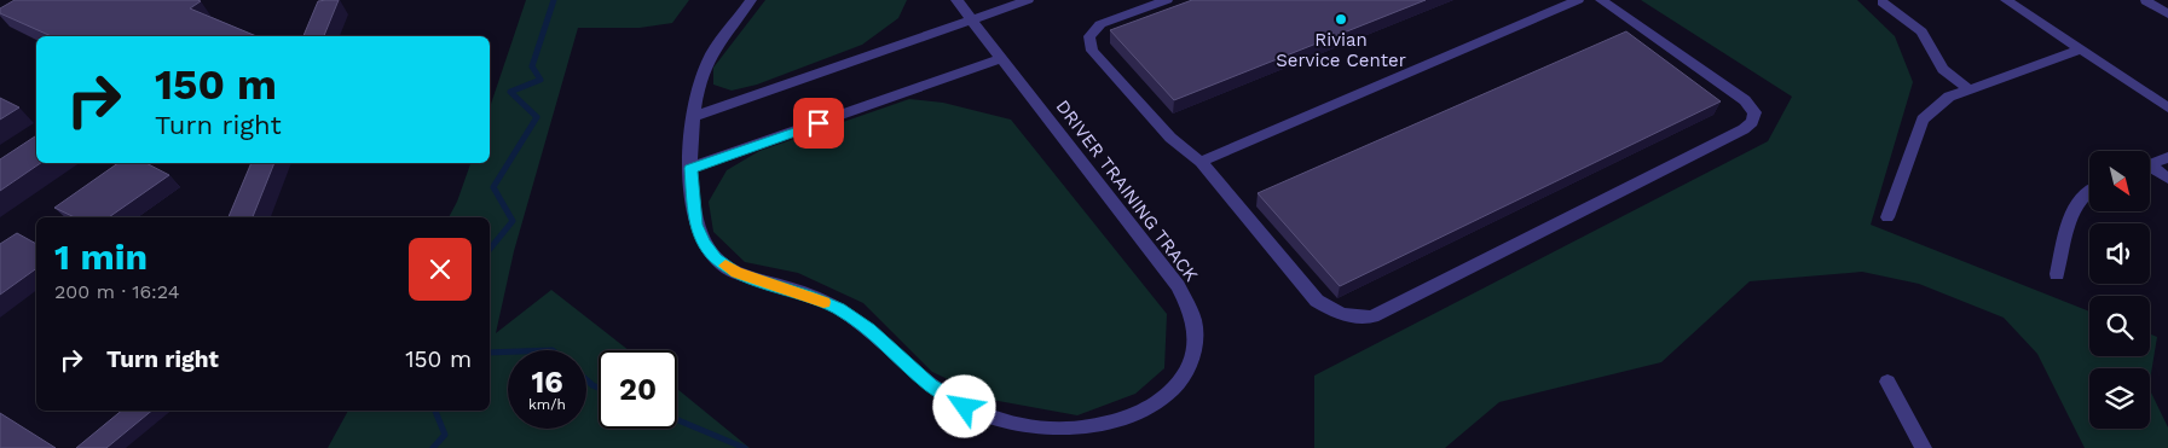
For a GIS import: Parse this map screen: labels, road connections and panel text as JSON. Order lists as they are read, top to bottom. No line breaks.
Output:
{"streets":{"street":["DRIVER TRAINING TRACK"]},"places":["Rivian Service Center"],"north":"bottom right","page":{"turn":["150 m","Turn right"],"heading":["1 min","200 m · 16:24"],"list":[{"name":"Turn right","value":"150 m"}],"speed":"16 km/h","limit":"20"}}
